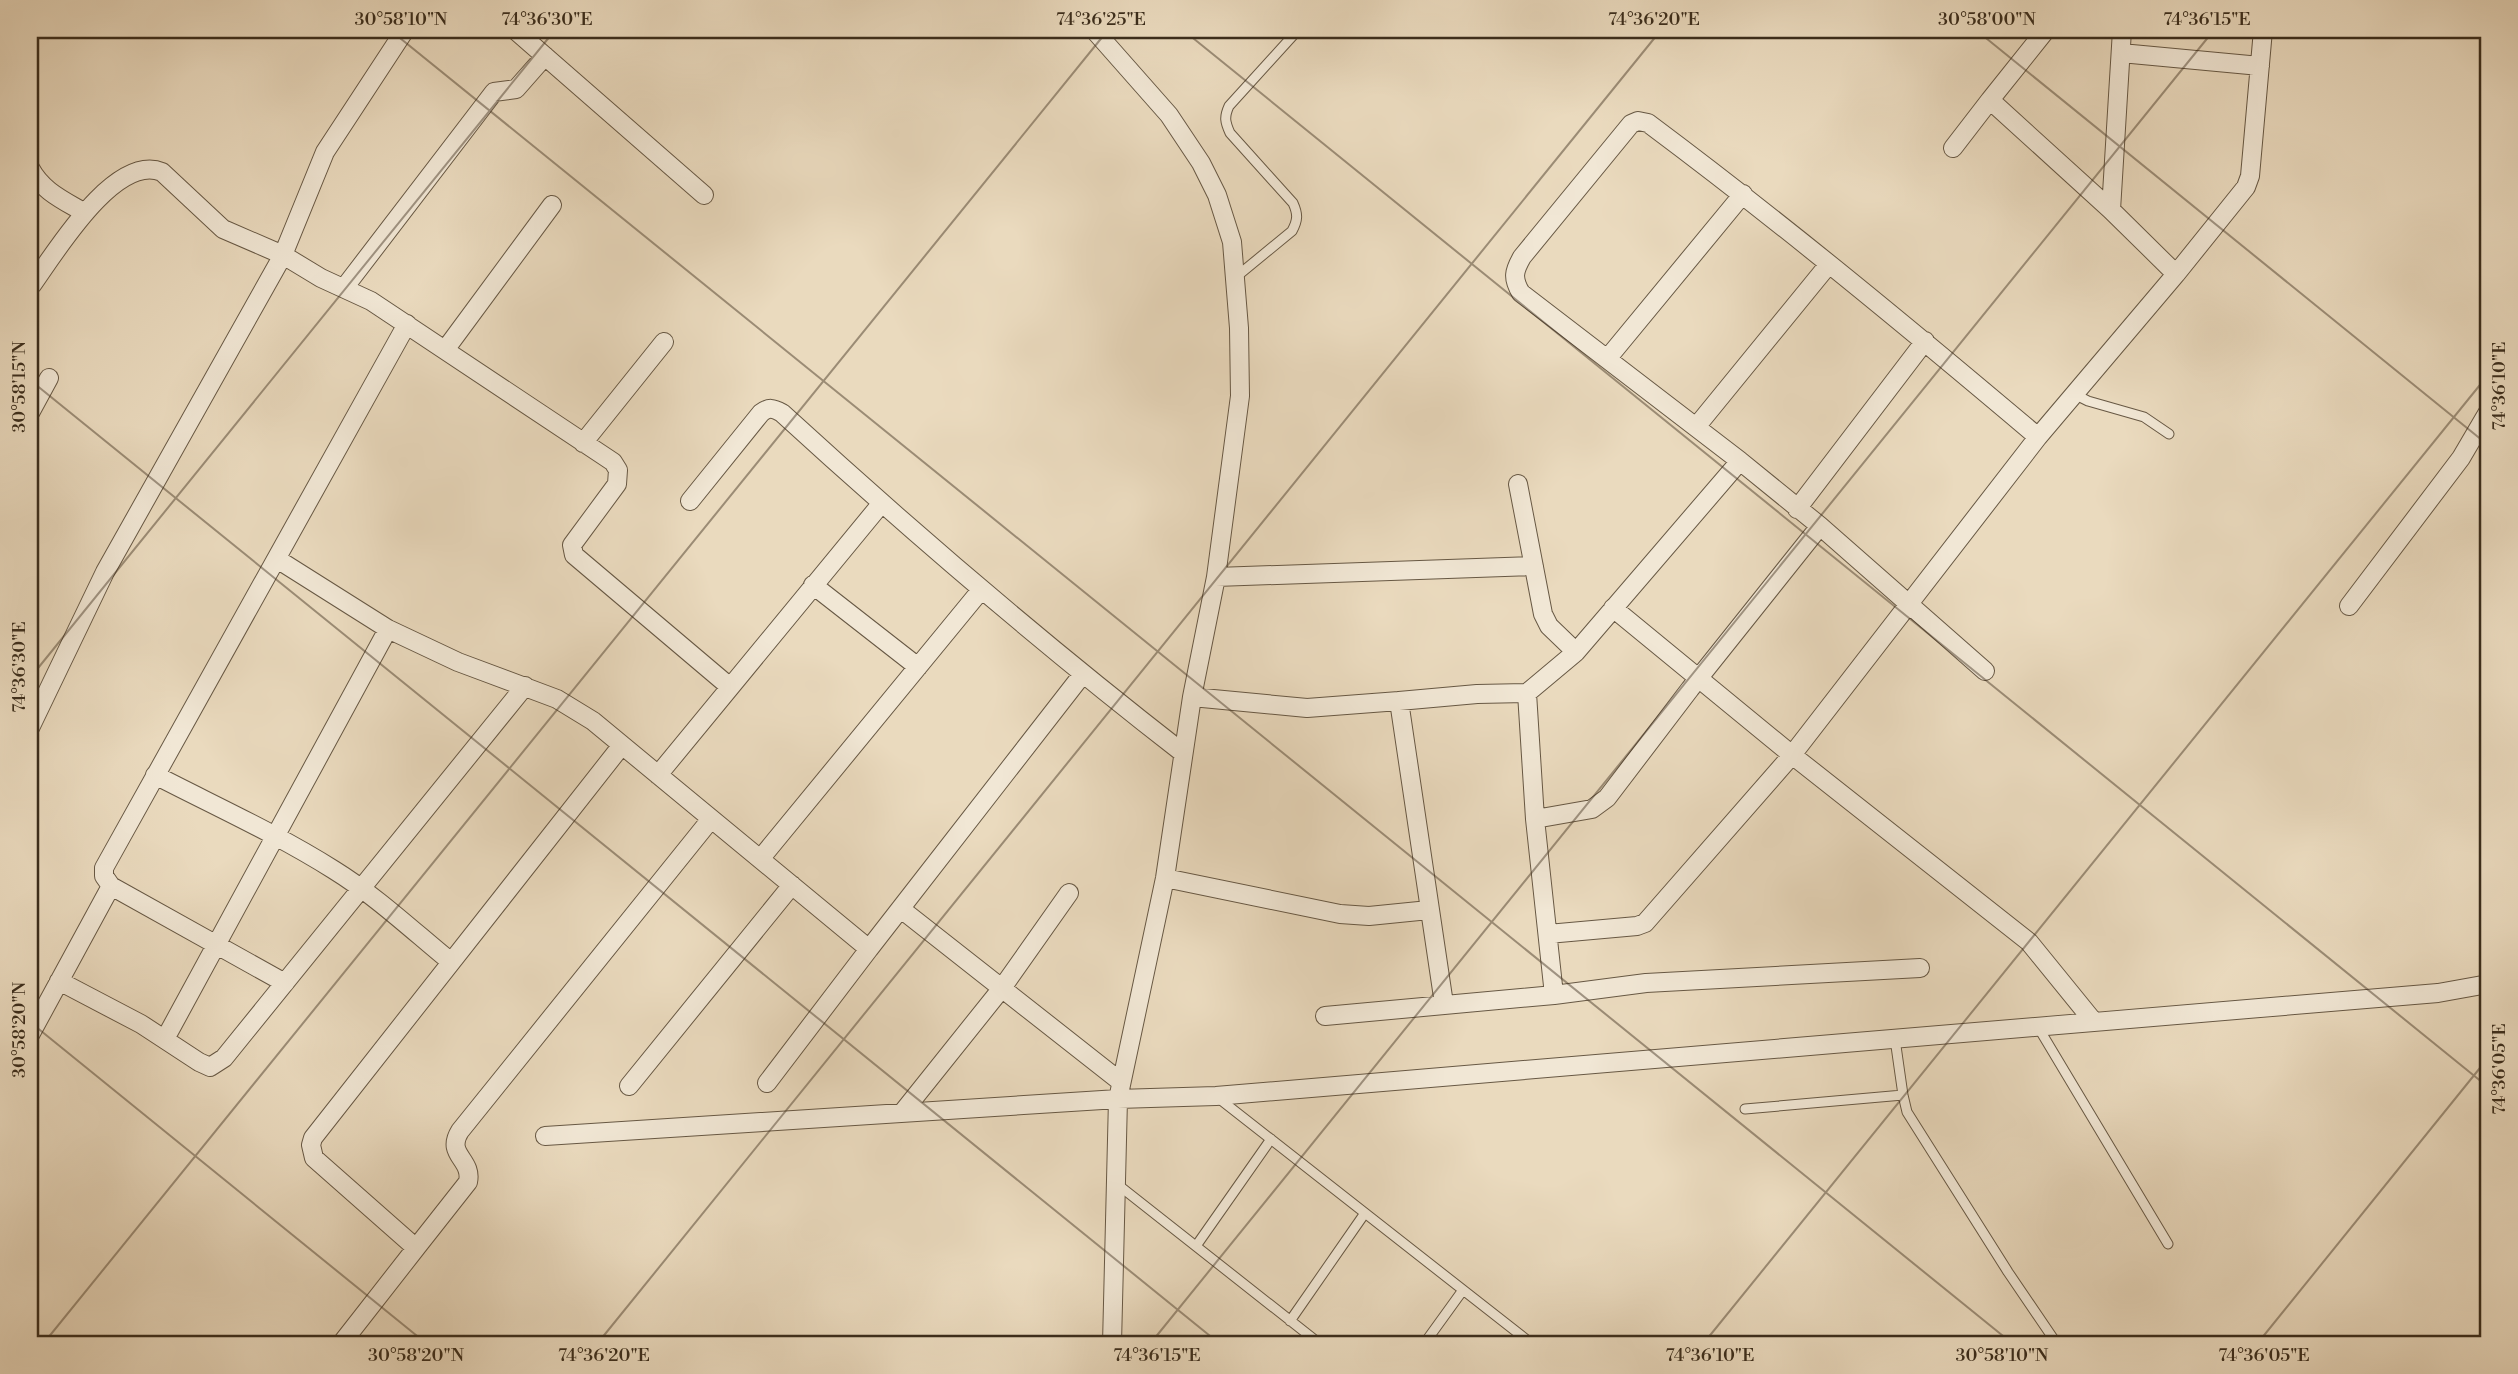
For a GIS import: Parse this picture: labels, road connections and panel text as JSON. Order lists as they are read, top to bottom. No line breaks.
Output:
{"coordinates":["30°58'10\"N","74°36'30\"E","74°36'25\"E","74°36'20\"E","30°58'00\"N","74°36'15\"E","74°36'10\"E","30°58'15\"N","30°58'20\"N","74°36'05\"E"]}
